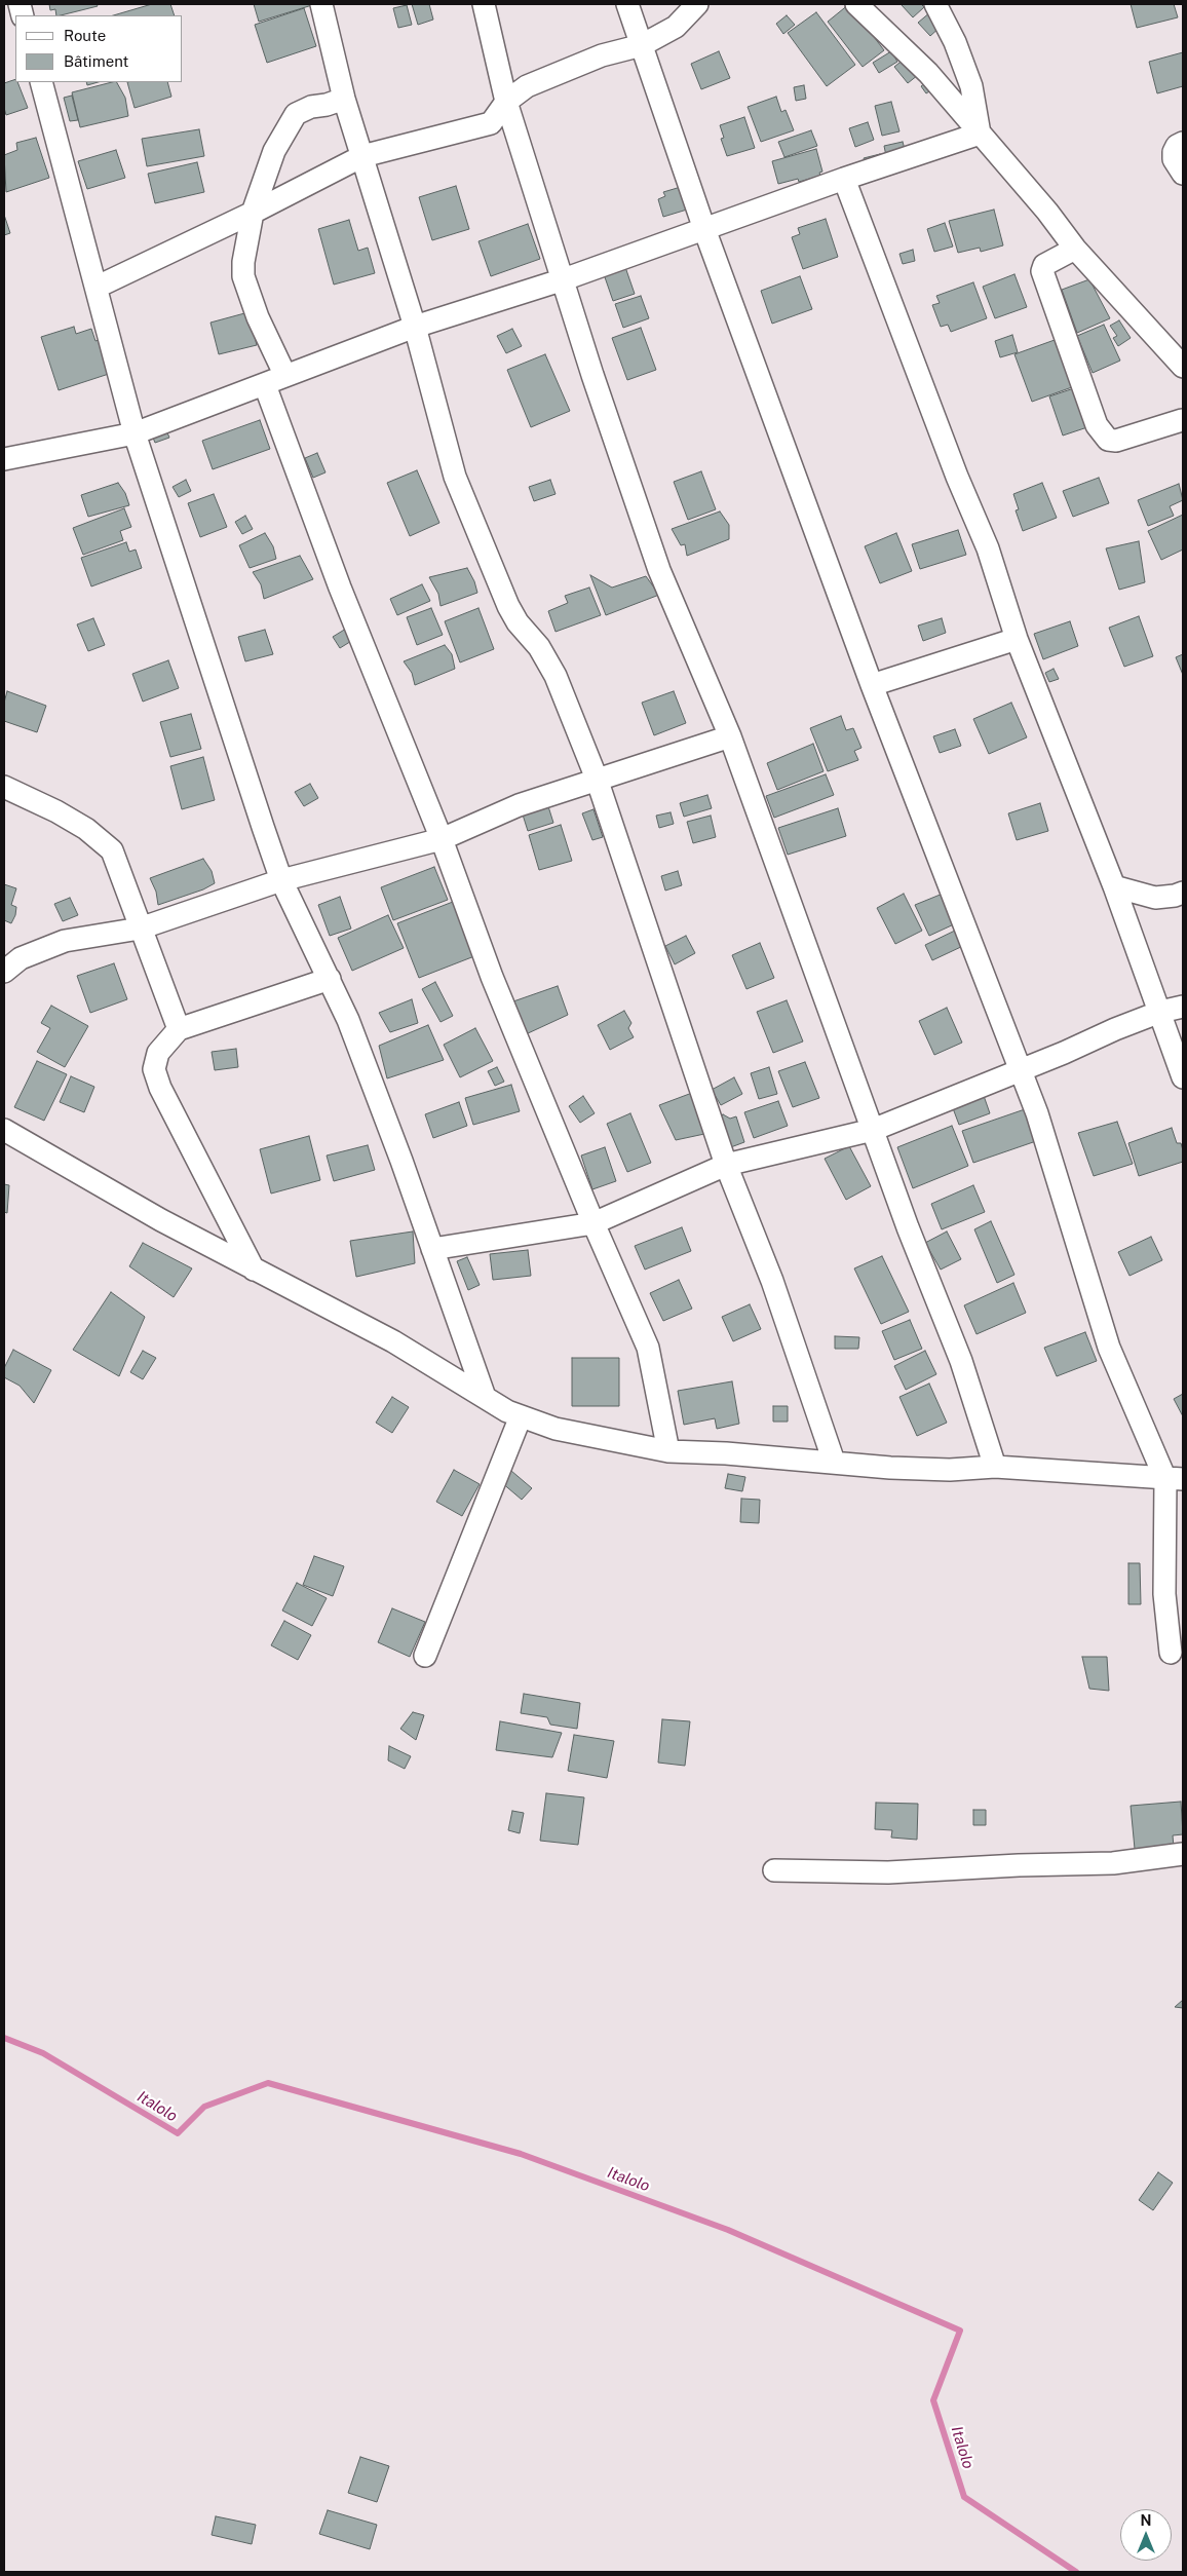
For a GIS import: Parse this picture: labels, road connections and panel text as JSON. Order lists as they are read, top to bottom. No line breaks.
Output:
{"water":["Italolo"],"legend":["Route","Bâtiment"],"north":"top"}
